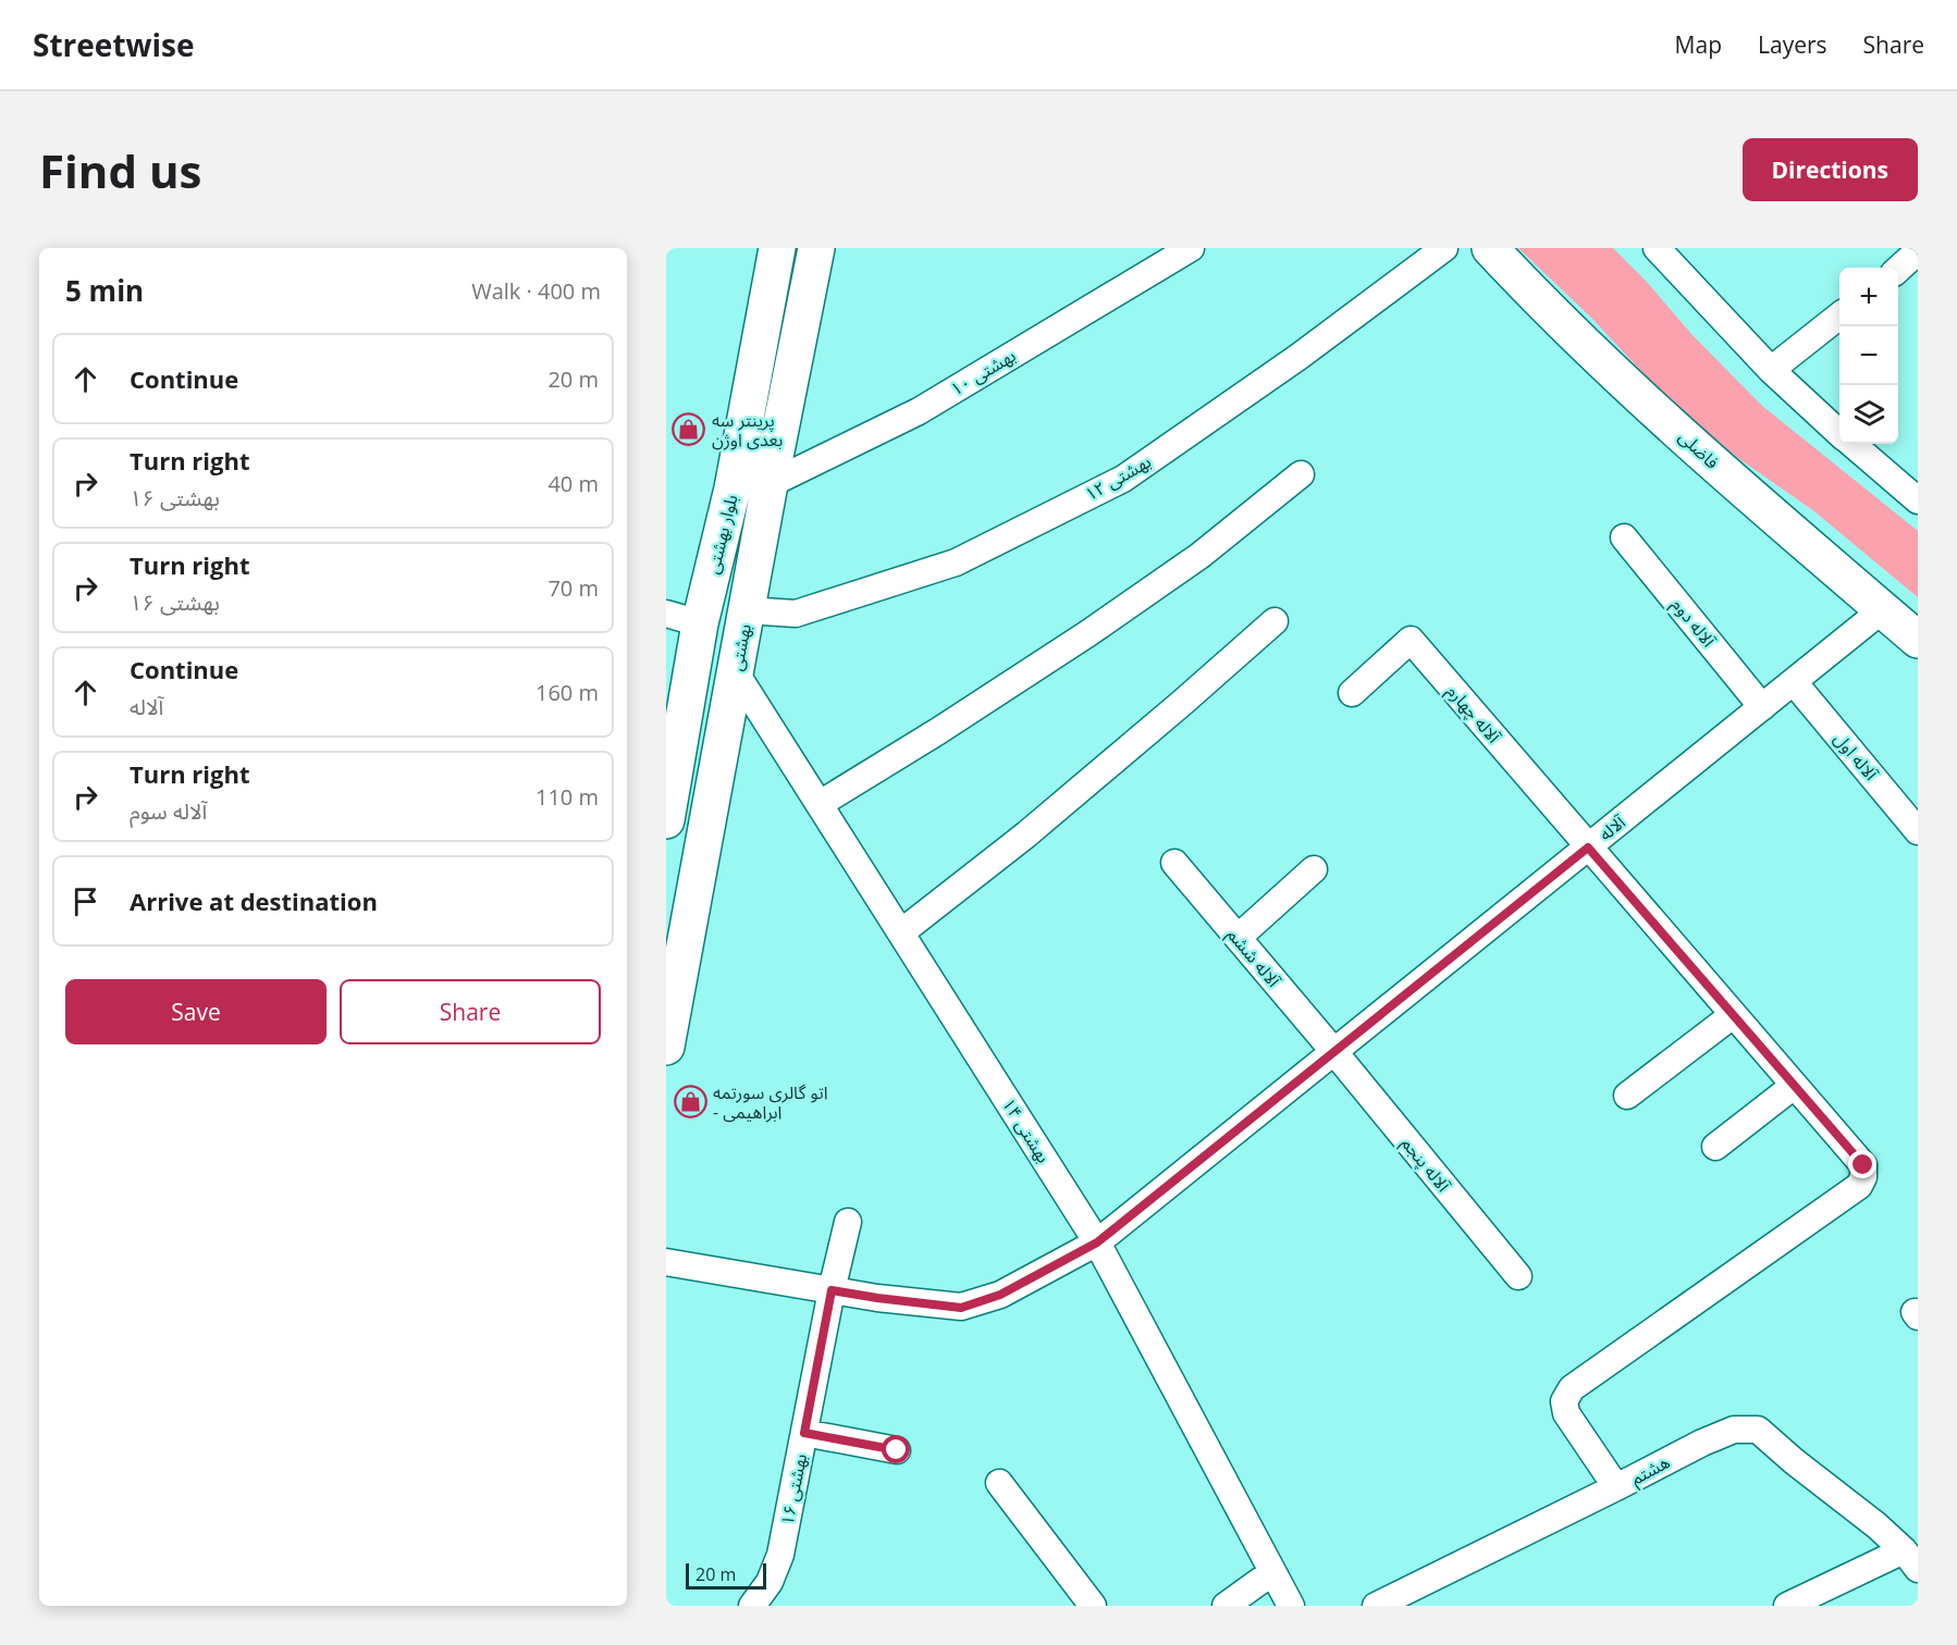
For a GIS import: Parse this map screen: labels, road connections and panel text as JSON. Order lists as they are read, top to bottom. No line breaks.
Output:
{"streets":{"main road":["فاضلی","بلوار بهشتی","بهشتی"],"street":["بهشتی ۱۰","بهشتی ۱۲","آلاله دوم","آلاله چهارم","آلاله اول","آلاله","آلاله ششم","بهشتی ۱۴","آلاله پنجم","هشتم","بهشتی ۱۶"]},"crossings":[["بهشتی ۱۰","بهشتی"],["فاضلی","آلاله"],["بهشتی ۱۲","بهشتی"],["آلاله دوم","آلاله"],["بهشتی","بهشتی ۱۴"],["آلاله چهارم","آلاله"],["آلاله اول","آلاله"],["آلاله","آلاله ششم"],["آلاله","بهشتی ۱۴"],["آلاله","آلاله پنجم"],["آلاله ششم","آلاله پنجم"]],"places":{"shop":["پرینتر سه بعدی اوژن","اتو گالری سورتمه - ابراهیمی"]},"scale_bar":"20 m","page":{"header":"Streetwise","nav":["Map","Layers","Share"],"buttons":["Directions",["Save","Share"]],"title":"Find us","heading":["5 min","Walk · 400 m"],"map_buttons":["+","−"],"list":[["Continue","20 m"],["Turn right","بهشتی ۱۶","40 m"],["Turn right","بهشتی ۱۶","70 m"],["Continue","آلاله","160 m"],["Turn right","آلاله سوم","110 m"],"Arrive at destination"],"scale":"20 m"}}
